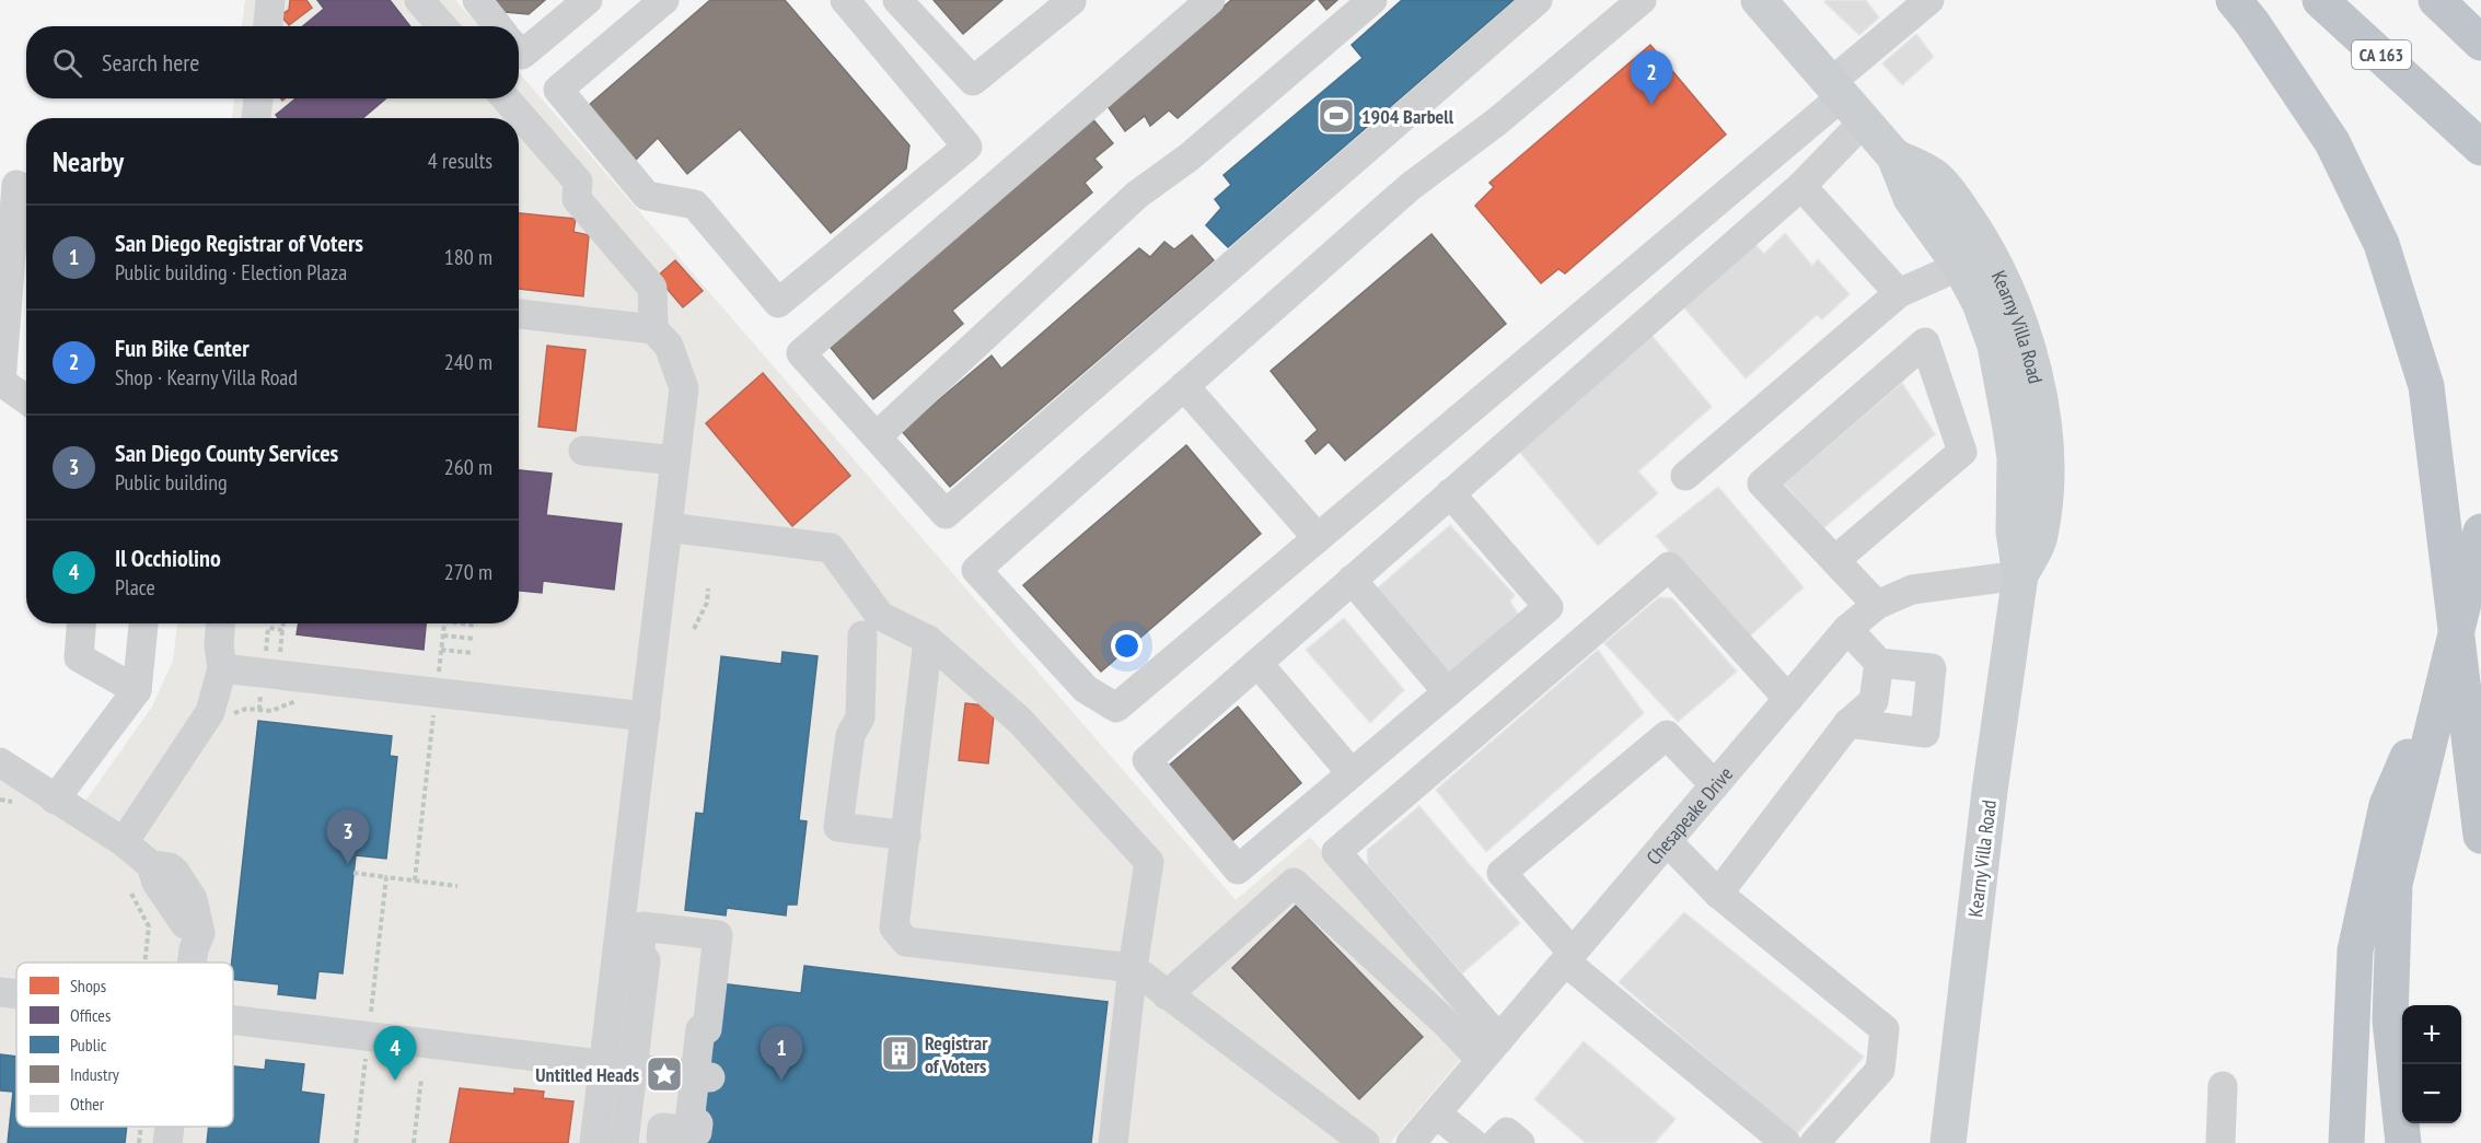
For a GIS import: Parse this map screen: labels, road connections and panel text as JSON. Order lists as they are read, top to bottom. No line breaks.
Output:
{"streets":{"highway":["CA 163"],"main road":["Kearny Villa Road"],"street":["Chesapeake Drive"]},"crossings":[["Kearny Villa Road","Chesapeake Drive"]],"places":{"sports":["1904 Barbell"],"building":["Registrar of Voters"],"place":["Untitled Heads"]},"legend":["Shops","Offices","Public","Industry","Other"],"page":{"search":"Search here","pins":["2","3","1","4"],"heading":["Nearby","4 results"],"list":[{"mark":"1","name":"San Diego Registrar of Voters","note":"Public building · Election Plaza","value":"180 m"},{"mark":"2","name":"Fun Bike Center","note":"Shop · Kearny Villa Road","value":"240 m"},{"mark":"3","name":"San Diego County Services","note":"Public building","value":"260 m"},{"mark":"4","name":"Il Occhiolino","note":"Place","value":"270 m"}],"map_buttons":["+","−"]}}
